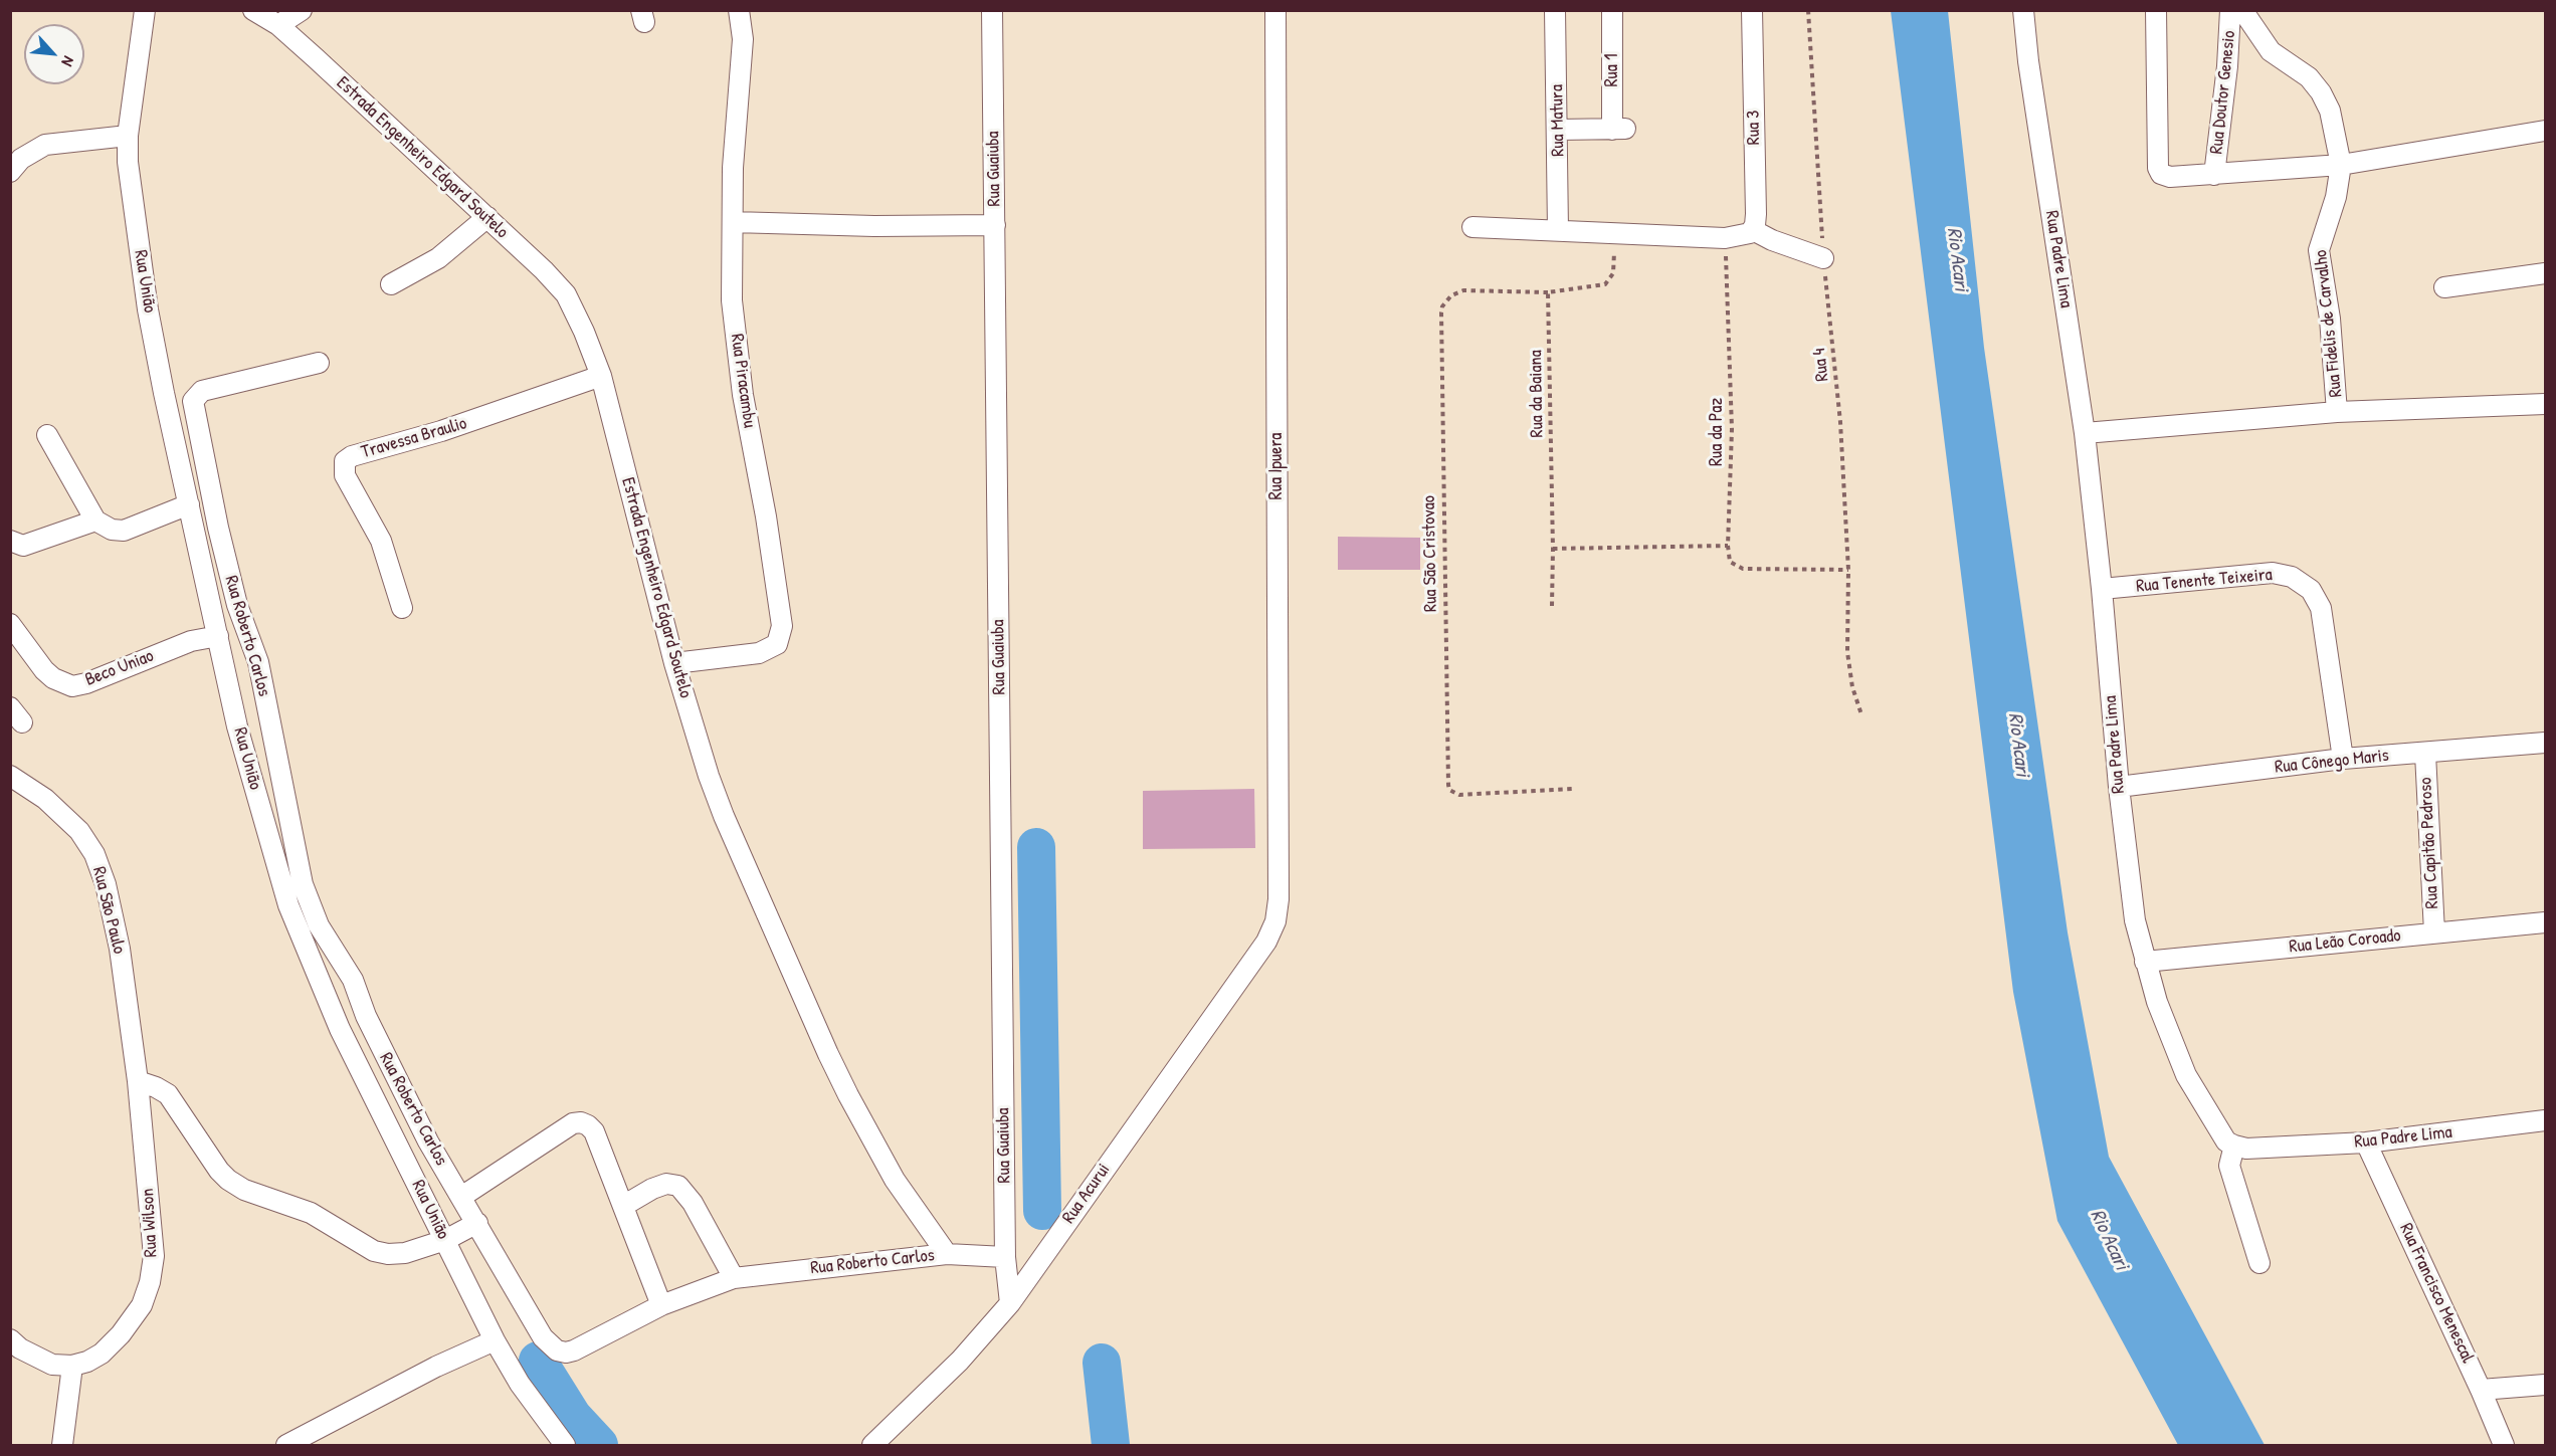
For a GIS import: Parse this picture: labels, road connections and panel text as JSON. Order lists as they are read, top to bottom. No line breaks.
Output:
{"streets":{"street":["Rua 1","Rua Doutor Genesio","Rua Matura","Rua 3","Estrada Engenheiro Edgard Soutelo","Rua Guaiuba","Rua Padre Lima","Rua União","Rua Fidelis de Carvalho","Rua Piracambu","Travessa Braulio","Rua Ipuera","Rua Tenente Teixeira","Rua Roberto Carlos","Beco Uniao","Rua Cônego Maris","Rua Capitão Pedroso","Rua Sāo Paulo","Rua Leão Coroado","Rua Acurui","Rua Wilson","Rua Francisco Menescal"],"path":["Rua 4","Rua da Baiana","Rua da Paz","Rua Sāo Cristovao"]},"crossings":[["Rua 1","Rua Matura"],["Rua 3","Rua da Paz"],["Estrada Engenheiro Edgard Soutelo","Rua Piracambu"],["Estrada Engenheiro Edgard Soutelo","Travessa Braulio"],["Estrada Engenheiro Edgard Soutelo","Rua Roberto Carlos"],["Rua Guaiuba","Rua Roberto Carlos"],["Rua Guaiuba","Rua Acurui"],["Rua Padre Lima","Rua Tenente Teixeira"],["Rua Padre Lima","Rua Cônego Maris"],["Rua Padre Lima","Rua Leão Coroado"],["Rua Padre Lima","Rua Francisco Menescal"],["Rua União","Beco Uniao"],["Rua da Baiana","Rua Sāo Cristovao"],["Rua Ipuera","Rua Acurui"],["Rua Tenente Teixeira","Rua Cônego Maris"],["Rua Cônego Maris","Rua Capitão Pedroso"],["Rua Capitão Pedroso","Rua Leão Coroado"],["Rua Sāo Paulo","Rua Wilson"]],"water":["Rio Acari"],"north":"bottom right"}
